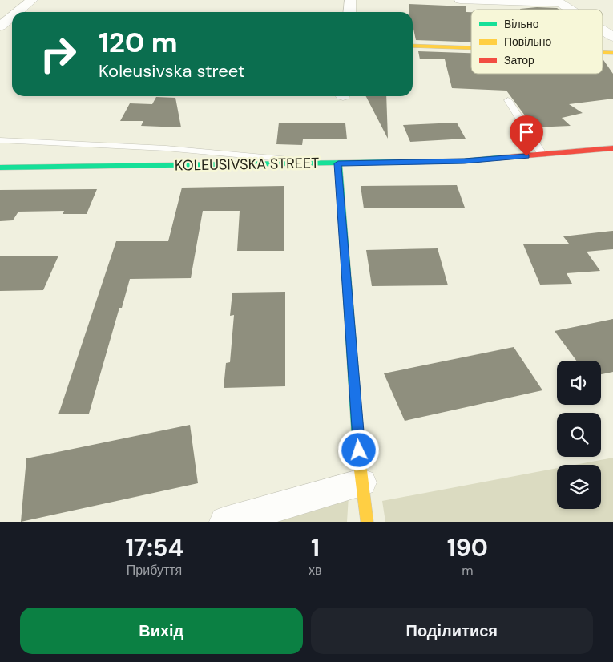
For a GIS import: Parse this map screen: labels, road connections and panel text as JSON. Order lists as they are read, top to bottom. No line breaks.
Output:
{"streets":{"street":["KOLEUSIVSKA STREET"]},"legend":["Вільно","Повільно","Затор"],"page":{"turn":["120 m","Koleusivska street"],"eta":["17:54","Прибуття","1","хв","190","m"],"buttons":["Вихід","Поділитися"]}}
